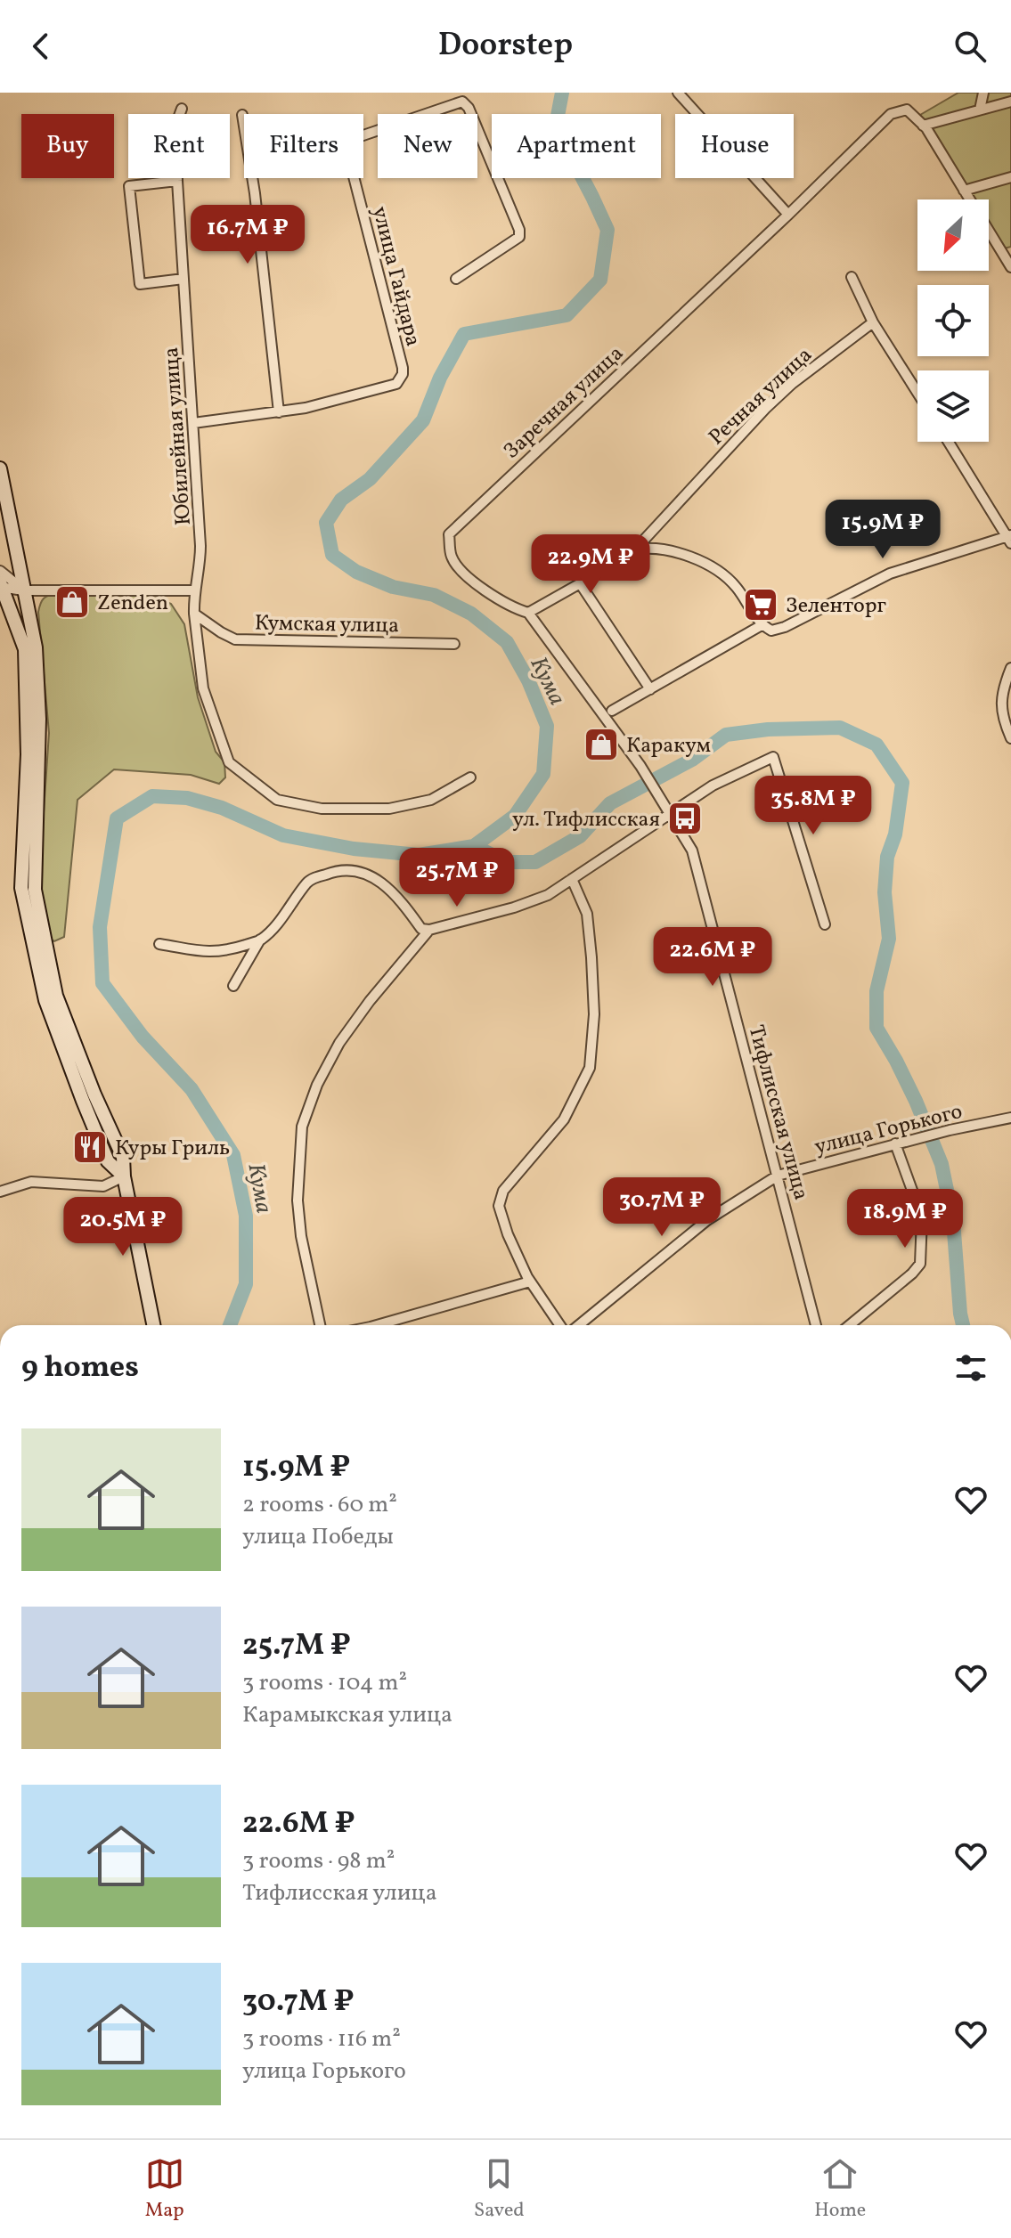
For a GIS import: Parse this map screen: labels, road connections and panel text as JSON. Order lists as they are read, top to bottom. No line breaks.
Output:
{"streets":{"street":["улица Гайдара","Речная улица","Заречная улица","Юбилейная улица","Кумская улица","Тифлисская улица","улица Горького"]},"crossings":[["улица Гайдара","Юбилейная улица"],["Речная улица","Заречная улица"],["Речная улица","Тифлисская улица"],["Заречная улица","Тифлисская улица"],["Юбилейная улица","Кумская улица"],["Тифлисская улица","улица Горького"]],"water":["Кума"],"places":{"shop":["Zenden","Каракум"],"supermarket":["Зеленторг"],"bus stop":["ул. Тифлисская"],"restaurant":["Куры Гриль"]},"north":"bottom left","page":{"header":"Doorstep","chip":["Buy","Rent","Filters","New","Apartment","House"],"price":["16.7M ₽","15.9M ₽","22.9M ₽","35.8M ₽","25.7M ₽","22.6M ₽","30.7M ₽","18.9M ₽","20.5M ₽"],"heading":"9 homes","list":[{"name":"15.9M ₽","note":"2 rooms · 60 m² · улица Победы"},{"name":"25.7M ₽","note":"3 rooms · 104 m² · Карамыкская улица"},{"name":"22.6M ₽","note":"3 rooms · 98 m² · Тифлисская улица"},{"name":"30.7M ₽","note":"3 rooms · 116 m² · улица Горького"}],"tabs":["Map","Saved","Home"]}}
